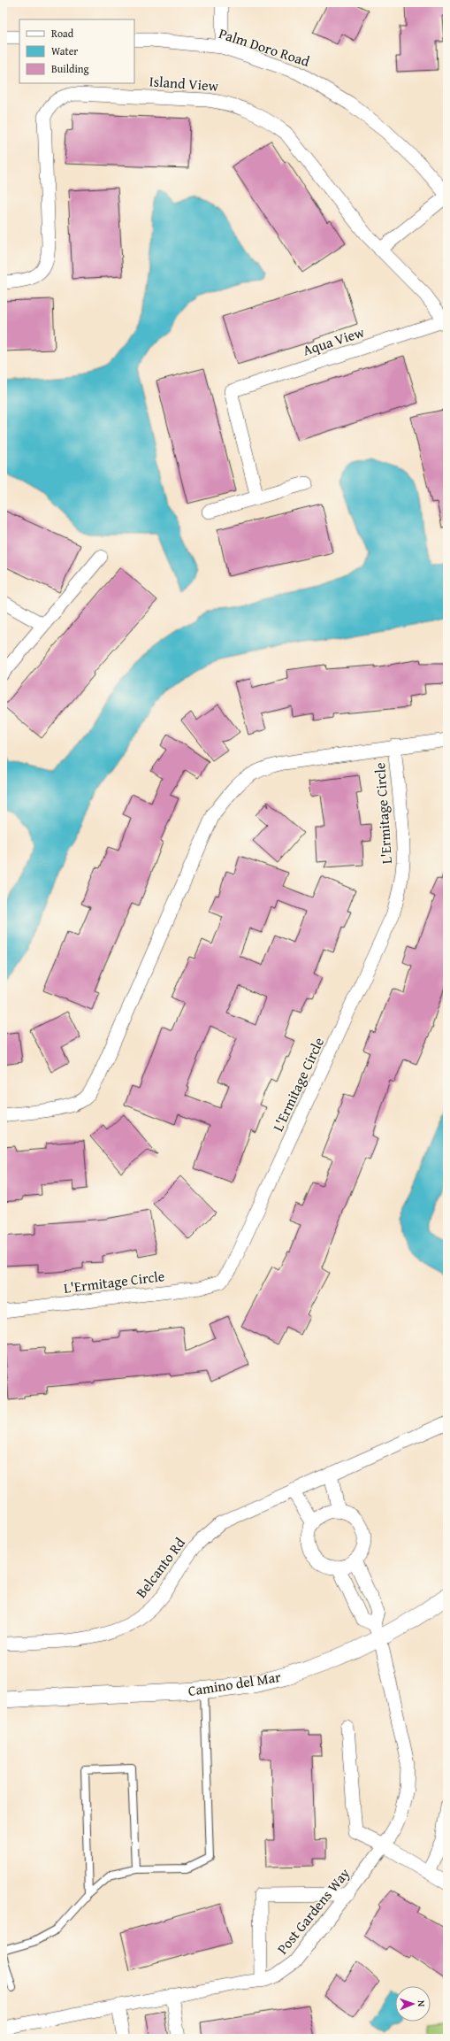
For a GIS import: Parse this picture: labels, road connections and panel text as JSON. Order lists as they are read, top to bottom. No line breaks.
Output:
{"streets":{"street":["Palm Doro Road","Island View","Aqua View","L'Ermitage Circle","Belcanto Rd","Camino del Mar","Post Gardens Way"]},"crossings":[["Island View","Aqua View"],["Camino del Mar","Post Gardens Way"]],"legend":["Road","Water","Building"],"north":"right"}
